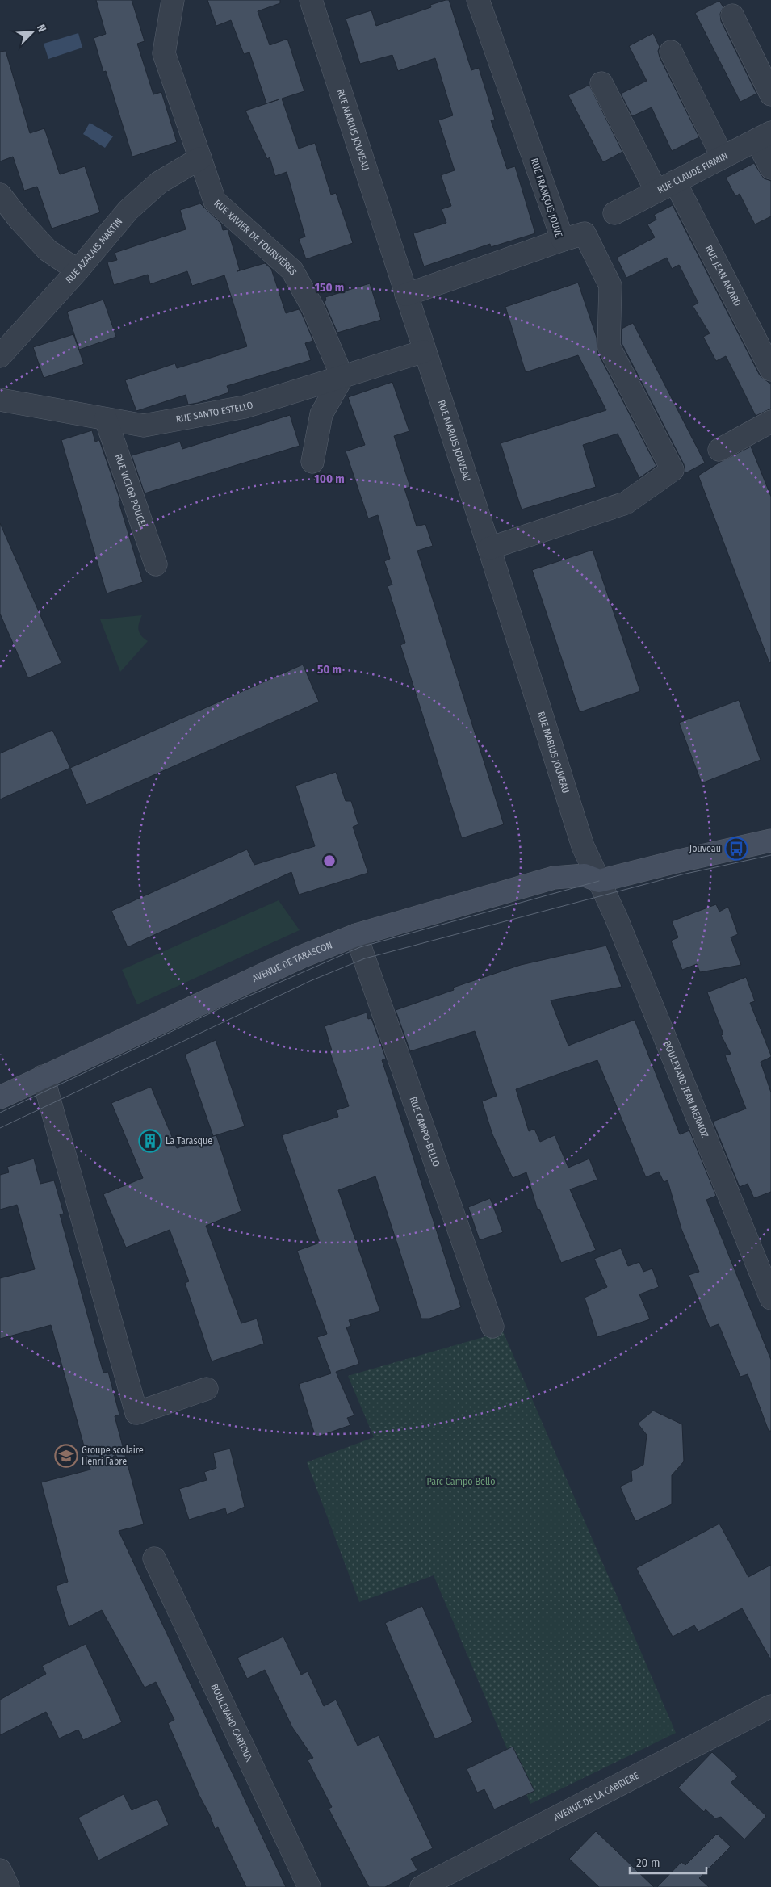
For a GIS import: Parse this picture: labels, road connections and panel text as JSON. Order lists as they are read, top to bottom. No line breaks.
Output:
{"streets":{"street":["RUE MARIUS JOUVEAU","RUE CLAUDE FIRMIN","RUE FRANÇOIS JOUVE","RUE XAVIER DE FOURVIÈRES","RUE AZALAIS MARTIN","RUE JEAN AICARD","RUE SANTO ESTELLO","RUE VICTOR POUCEL","AVENUE DE TARASCON","BOULEVARD JEAN MERMOZ","RUE CAMPO-BELLO","BOULEVARD CARTOUX","AVENUE DE LA CABRIÈRE"]},"crossings":[["RUE MARIUS JOUVEAU","RUE FRANÇOIS JOUVE"],["RUE MARIUS JOUVEAU","RUE SANTO ESTELLO"],["RUE MARIUS JOUVEAU","AVENUE DE TARASCON"],["RUE MARIUS JOUVEAU","BOULEVARD JEAN MERMOZ"],["RUE CLAUDE FIRMIN","RUE JEAN AICARD"],["RUE XAVIER DE FOURVIÈRES","RUE AZALAIS MARTIN"],["RUE XAVIER DE FOURVIÈRES","RUE SANTO ESTELLO"],["RUE SANTO ESTELLO","RUE VICTOR POUCEL"],["AVENUE DE TARASCON","BOULEVARD JEAN MERMOZ"],["AVENUE DE TARASCON","RUE CAMPO-BELLO"]],"parks":["Parc Campo Bello"],"places":{"bus stop":["Jouveau"],"building":["La Tarasque"],"school or university":["Groupe scolaire Henri Fabre"]},"scale_bar":"20 m","north":"top right","rings":["150 m","100 m","50 m"]}
